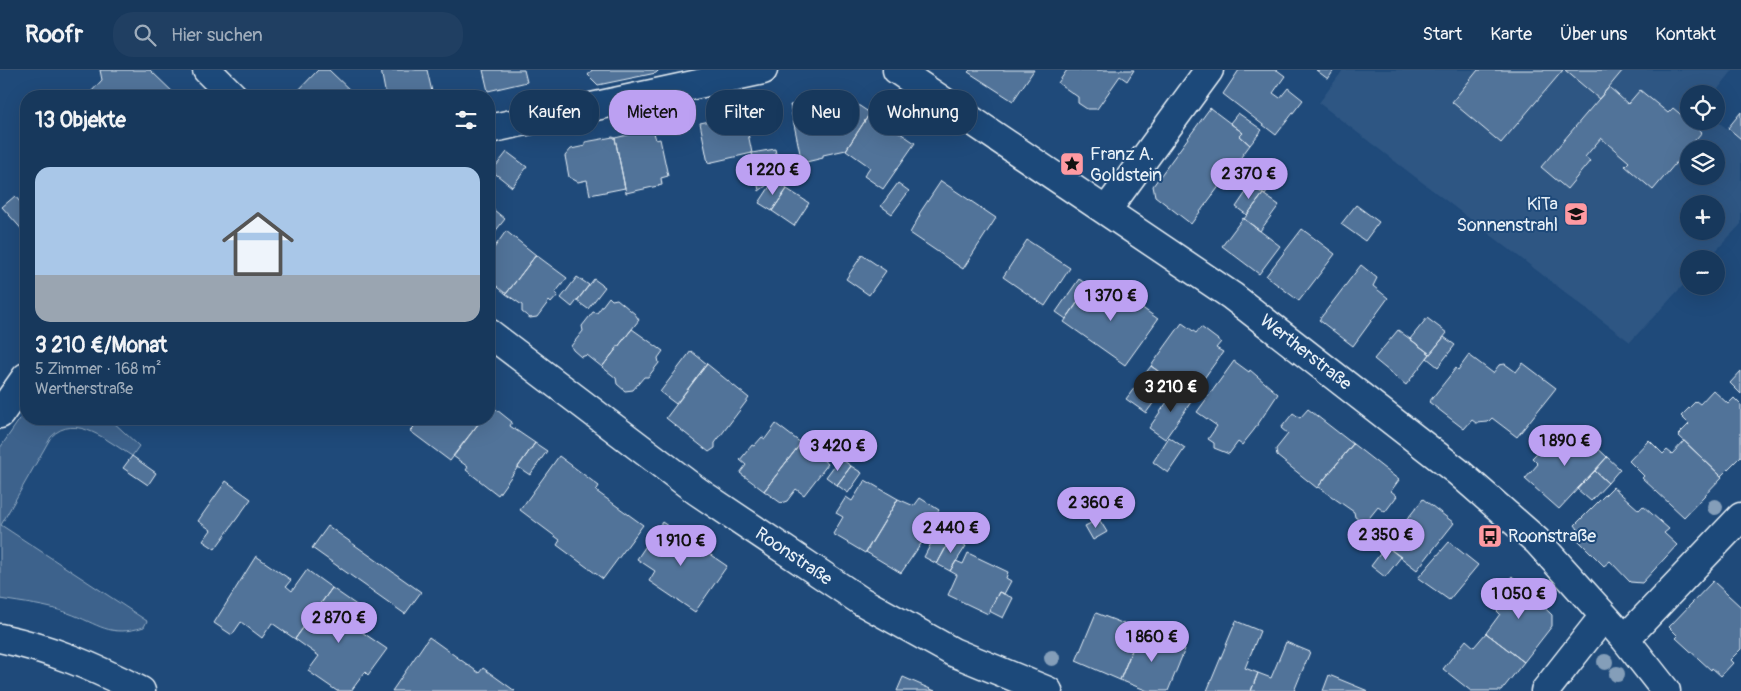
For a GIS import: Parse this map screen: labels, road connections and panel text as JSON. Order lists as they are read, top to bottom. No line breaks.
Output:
{"streets":{"street":["Wertherstraße","Roonstraße"]},"places":{"place":["Franz A. Goldstein"],"school or university":["KiTa Sonnenstrahl"],"bus stop":["Roonstraße"]},"page":{"header":"Roofr","search":"Hier suchen","nav":["Start","Karte","Über uns","Kontakt"],"map_buttons":["+","−"],"chip":["Kaufen","Mieten","Filter","Neu","Wohnung"],"heading":"13 Objekte","list":[{"name":"3 210 €/Monat","note":"5 Zimmer · 168 m² · Wertherstraße"}],"price":["1 220 €","2 370 €","1 370 €","3 210 €","1 890 €","3 420 €","2 360 €","2 440 €","2 350 €","1 910 €","1 050 €","2 870 €","1 860 €"]}}
